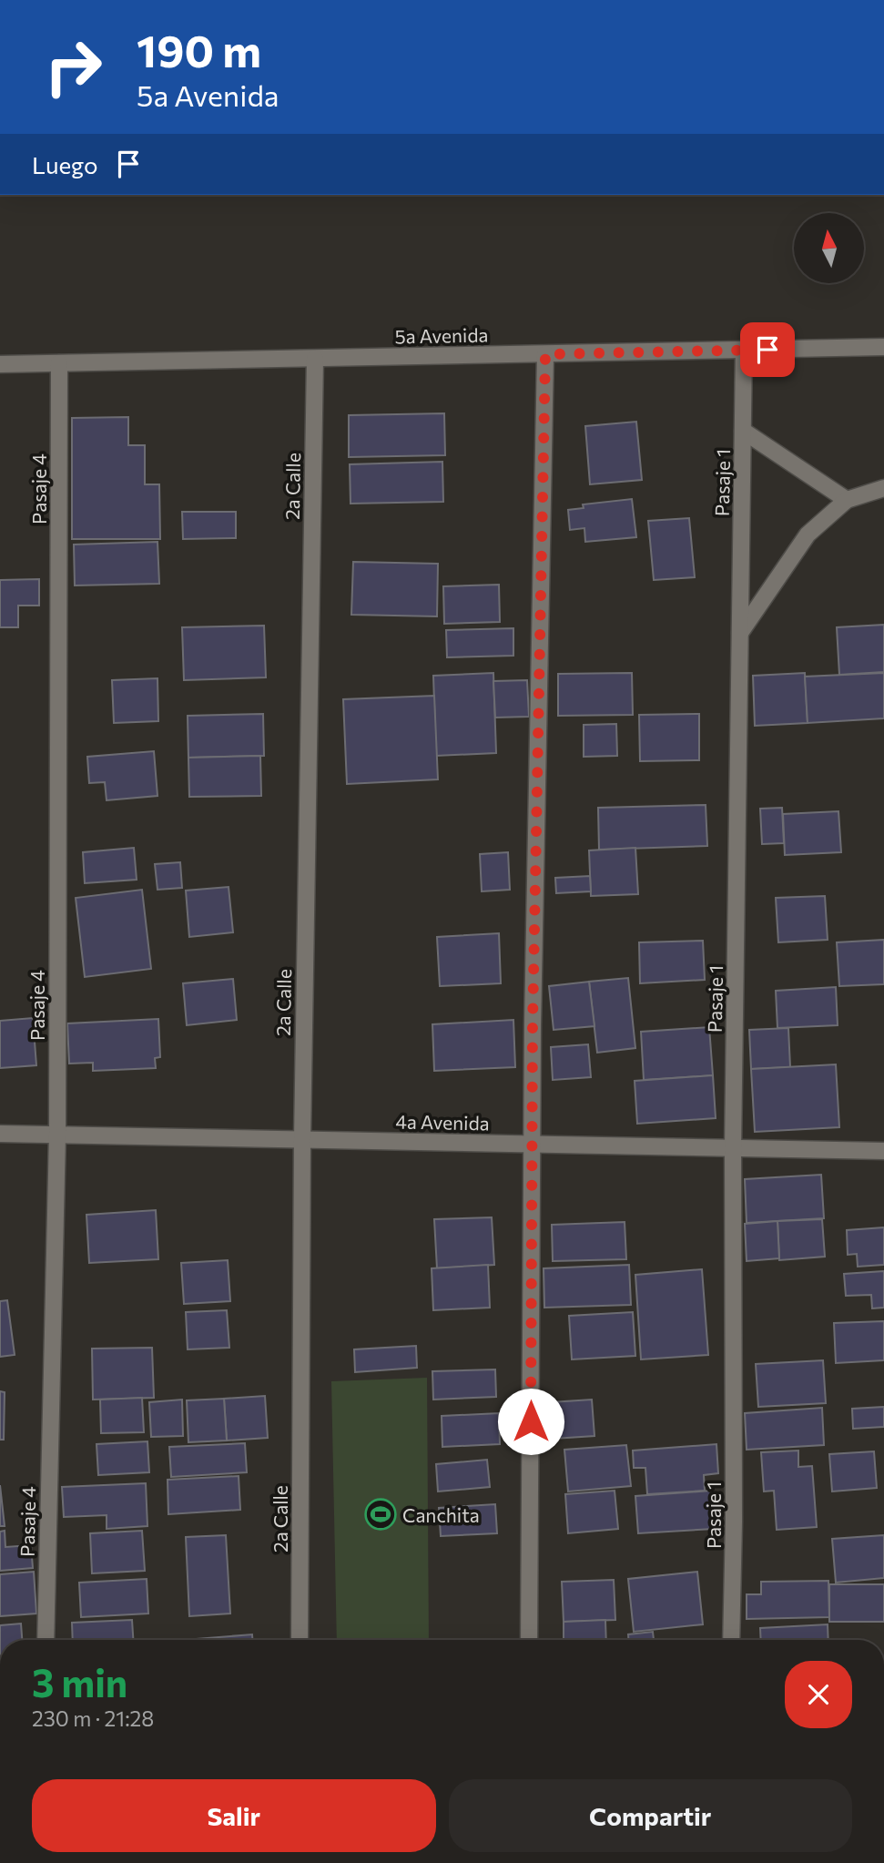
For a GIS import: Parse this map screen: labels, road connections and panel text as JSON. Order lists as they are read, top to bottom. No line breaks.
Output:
{"streets":{"street":["5a Avenida","Pasaje 1","2a Calle","Pasaje 4","4a Avenida"]},"crossings":[["5a Avenida","Pasaje 1"],["5a Avenida","2a Calle"],["5a Avenida","Pasaje 4"],["Pasaje 1","4a Avenida"],["2a Calle","4a Avenida"],["Pasaje 4","4a Avenida"]],"places":{"sports":["Canchita"]},"north":"top","page":{"turn":["190 m","5a Avenida"],"then":"Luego","heading":["3 min","230 m · 21:28"],"buttons":["Salir","Compartir"]}}
